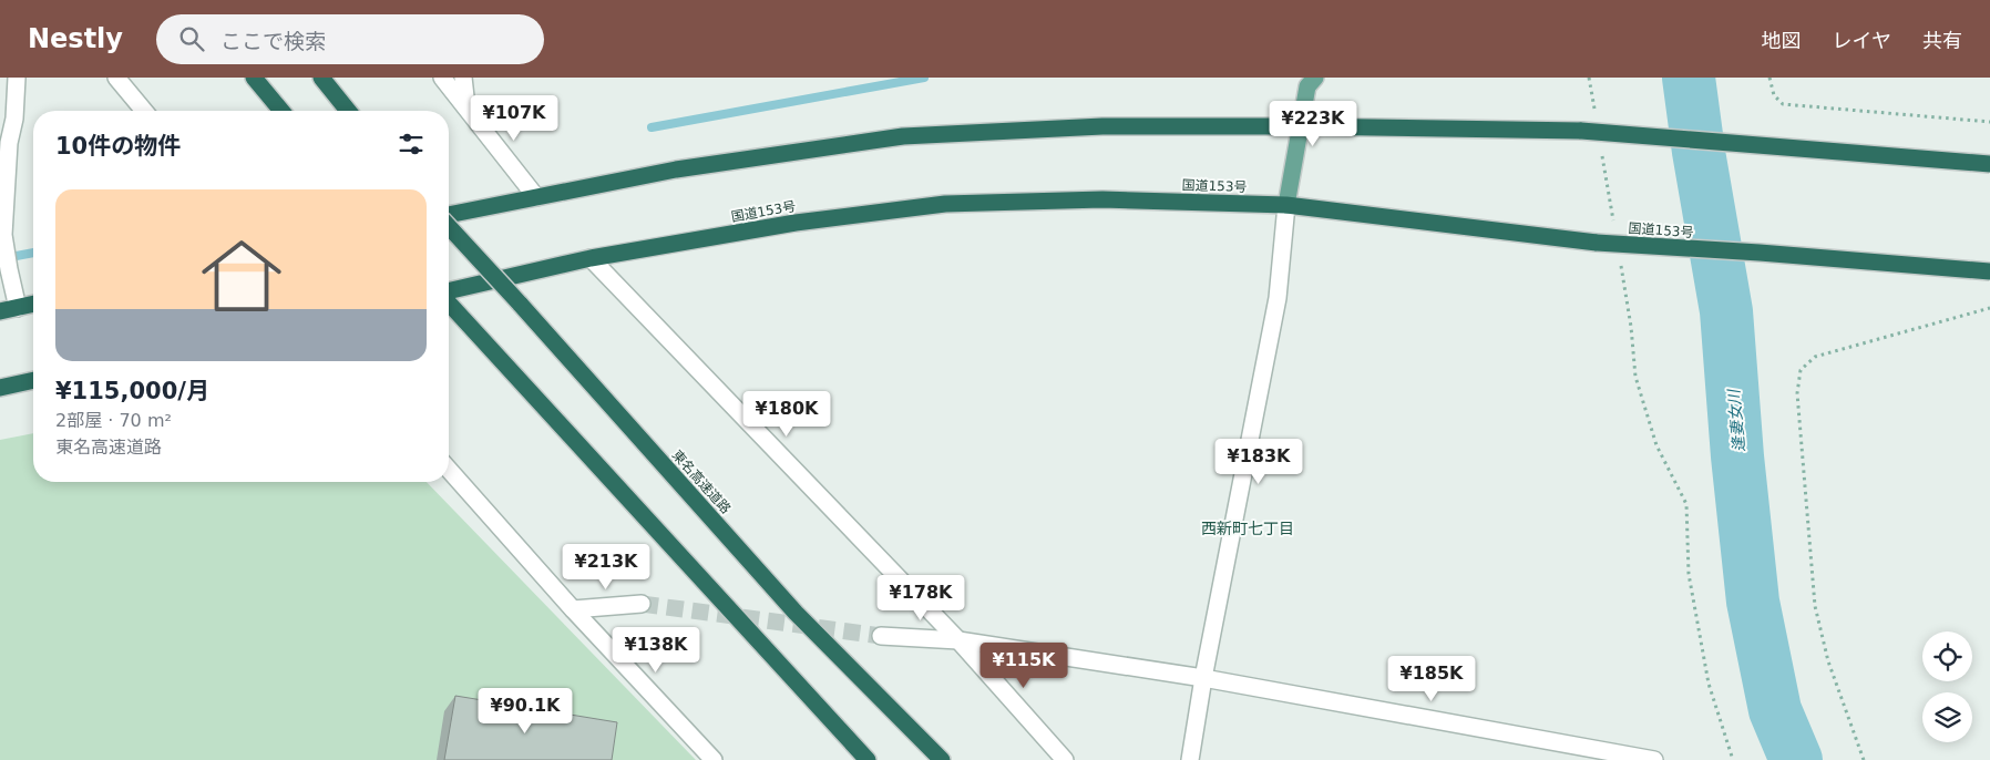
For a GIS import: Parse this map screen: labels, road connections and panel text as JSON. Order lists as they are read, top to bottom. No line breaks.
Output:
{"streets":{"highway":["国道153号","東名高速道路"]},"districts":["西新町七丁目"],"water":["逢妻女川"],"page":{"header":"Nestly","search":"ここで検索","nav":["地図","レイヤ","共有"],"price":["¥107K","¥223K","¥180K","¥183K","¥213K","¥178K","¥138K","¥115K","¥185K","¥90.1K"],"heading":"10件の物件","list":[{"name":"¥115,000/月","note":"2部屋 · 70 m² · 東名高速道路"}]}}
